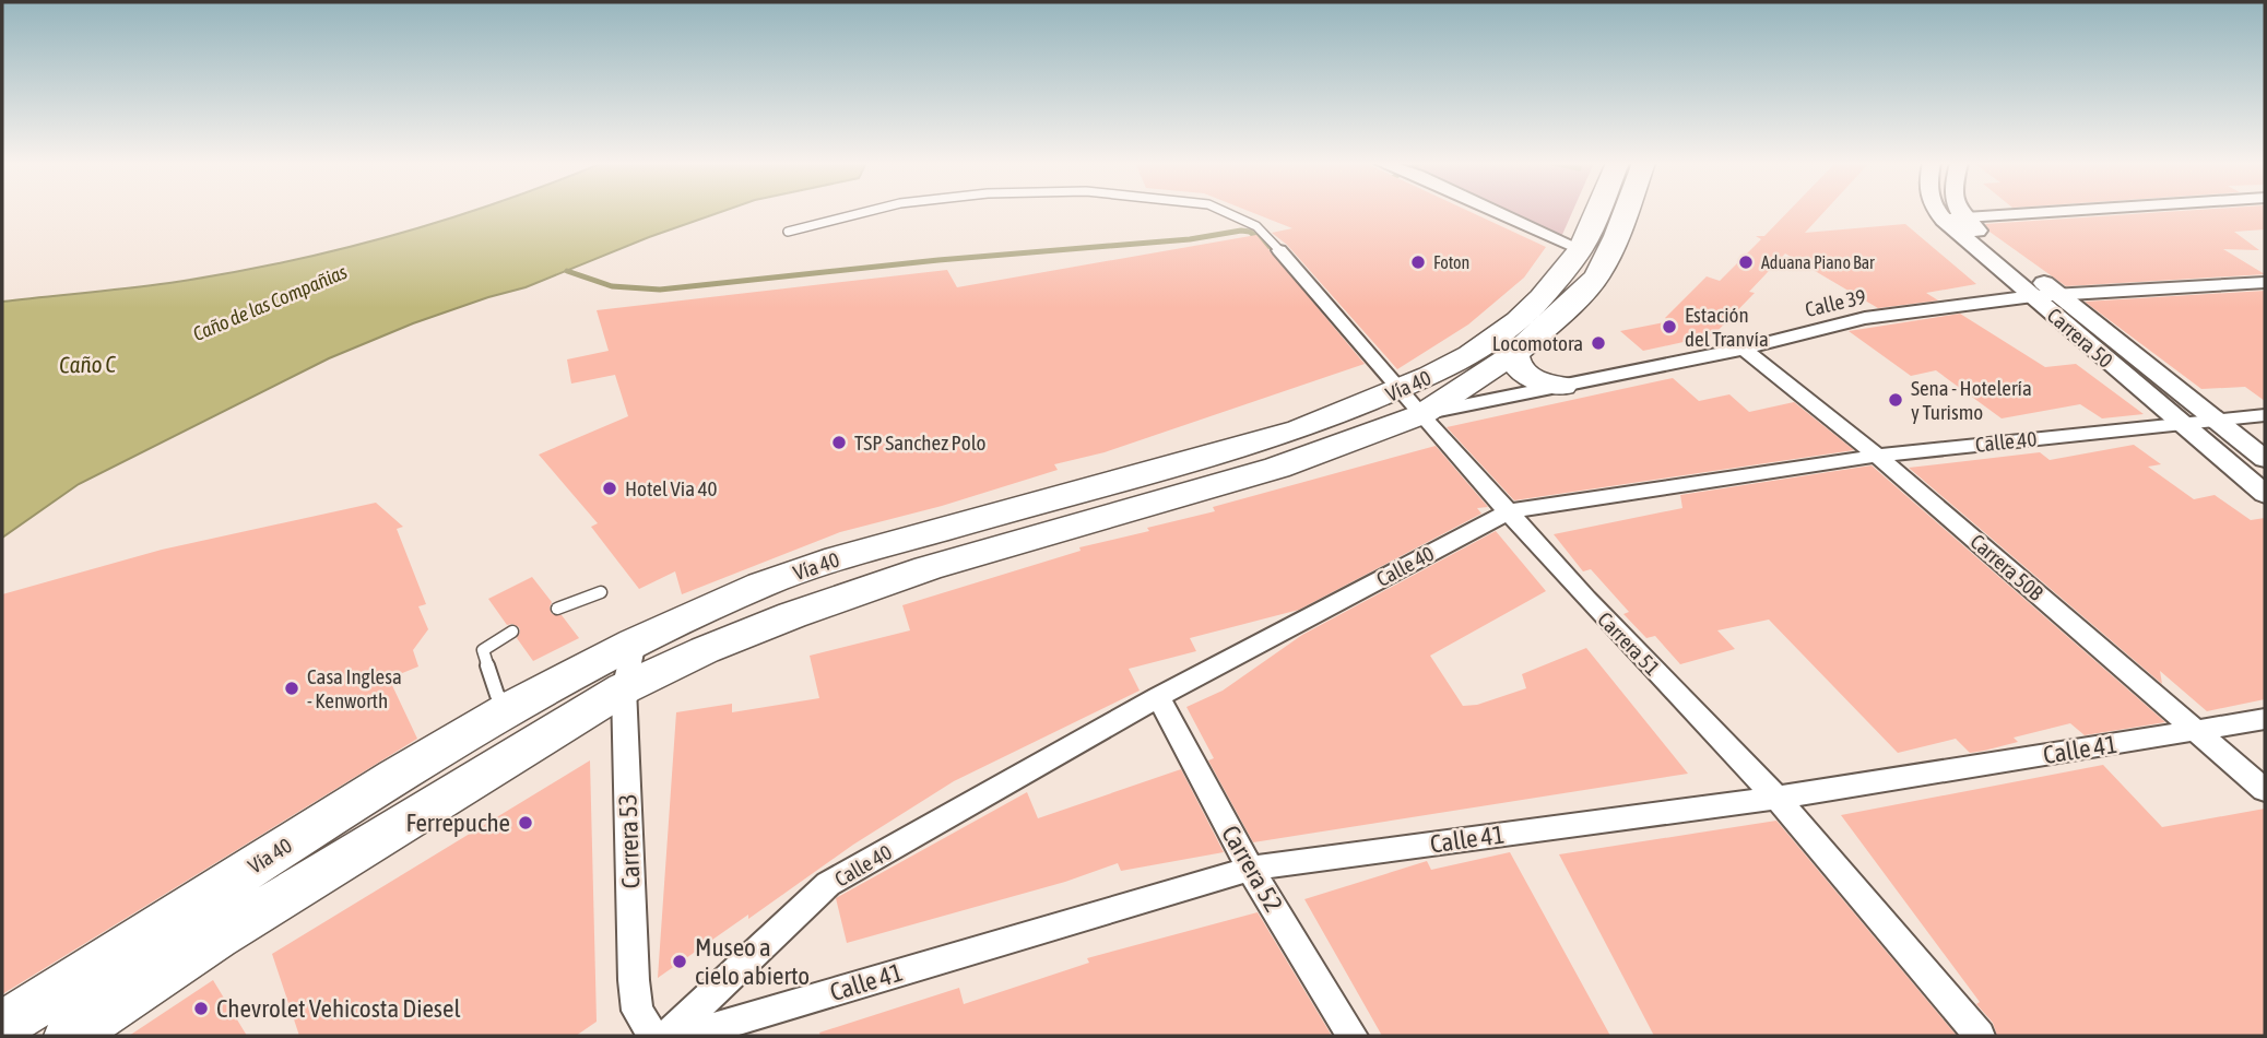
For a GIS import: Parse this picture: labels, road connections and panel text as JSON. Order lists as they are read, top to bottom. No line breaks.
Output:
{"streets":{"highway":["Vía 40"],"street":["Calle 39","Carrera 50","Calle 40","Carrera 50B","Carrera 51","Calle 41","Carrera 53","Carrera 52"]},"crossings":[["Calle 39","Carrera 50"],["Calle 39","Vía 40"],["Calle 39","Carrera 50B"],["Calle 39","Carrera 51"],["Carrera 50","Calle 40"],["Vía 40","Carrera 51"],["Vía 40","Carrera 53"],["Calle 40","Carrera 50B"],["Calle 40","Carrera 51"],["Calle 40","Carrera 52"],["Carrera 50B","Calle 41"],["Carrera 51","Calle 41"],["Calle 41","Carrera 52"]],"water":["Caño de las Compañias","Caño C"],"places":["Foton","Aduana Piano Bar","Estación del Tranvía","Locomotora","Sena - Hotelería y Turismo","TSP Sanchez Polo","Hotel Via 40","Casa Inglesa - Kenworth","Ferrepuche","Museo a cielo abierto","Chevrolet Vehicosta Diesel"]}
